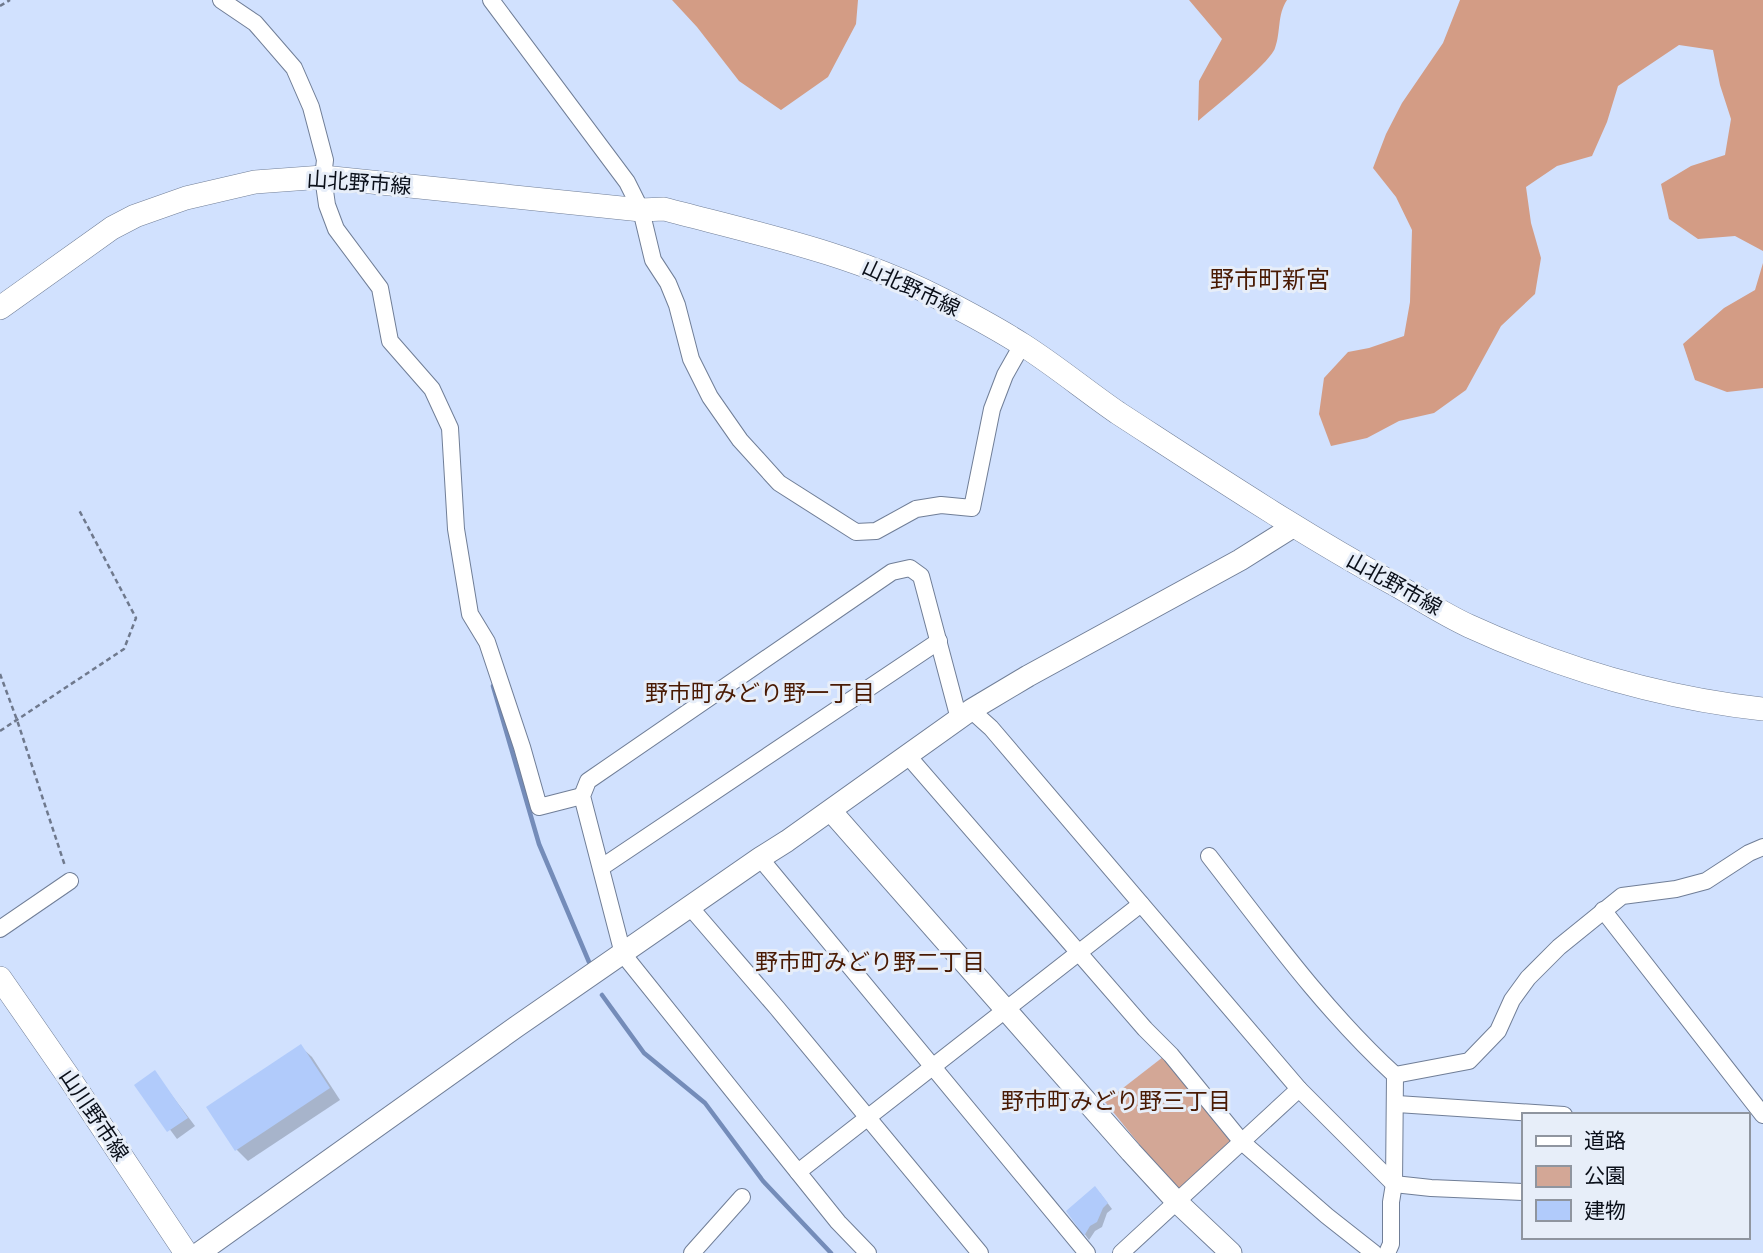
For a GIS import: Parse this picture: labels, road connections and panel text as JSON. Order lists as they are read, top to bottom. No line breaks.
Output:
{"streets":{"main road":["山北野市線","山川野市線"]},"districts":["野市町新宮","野市町みどり野一丁目","野市町みどり野二丁目","野市町みどり野三丁目"],"legend":["道路","公園","建物"]}
